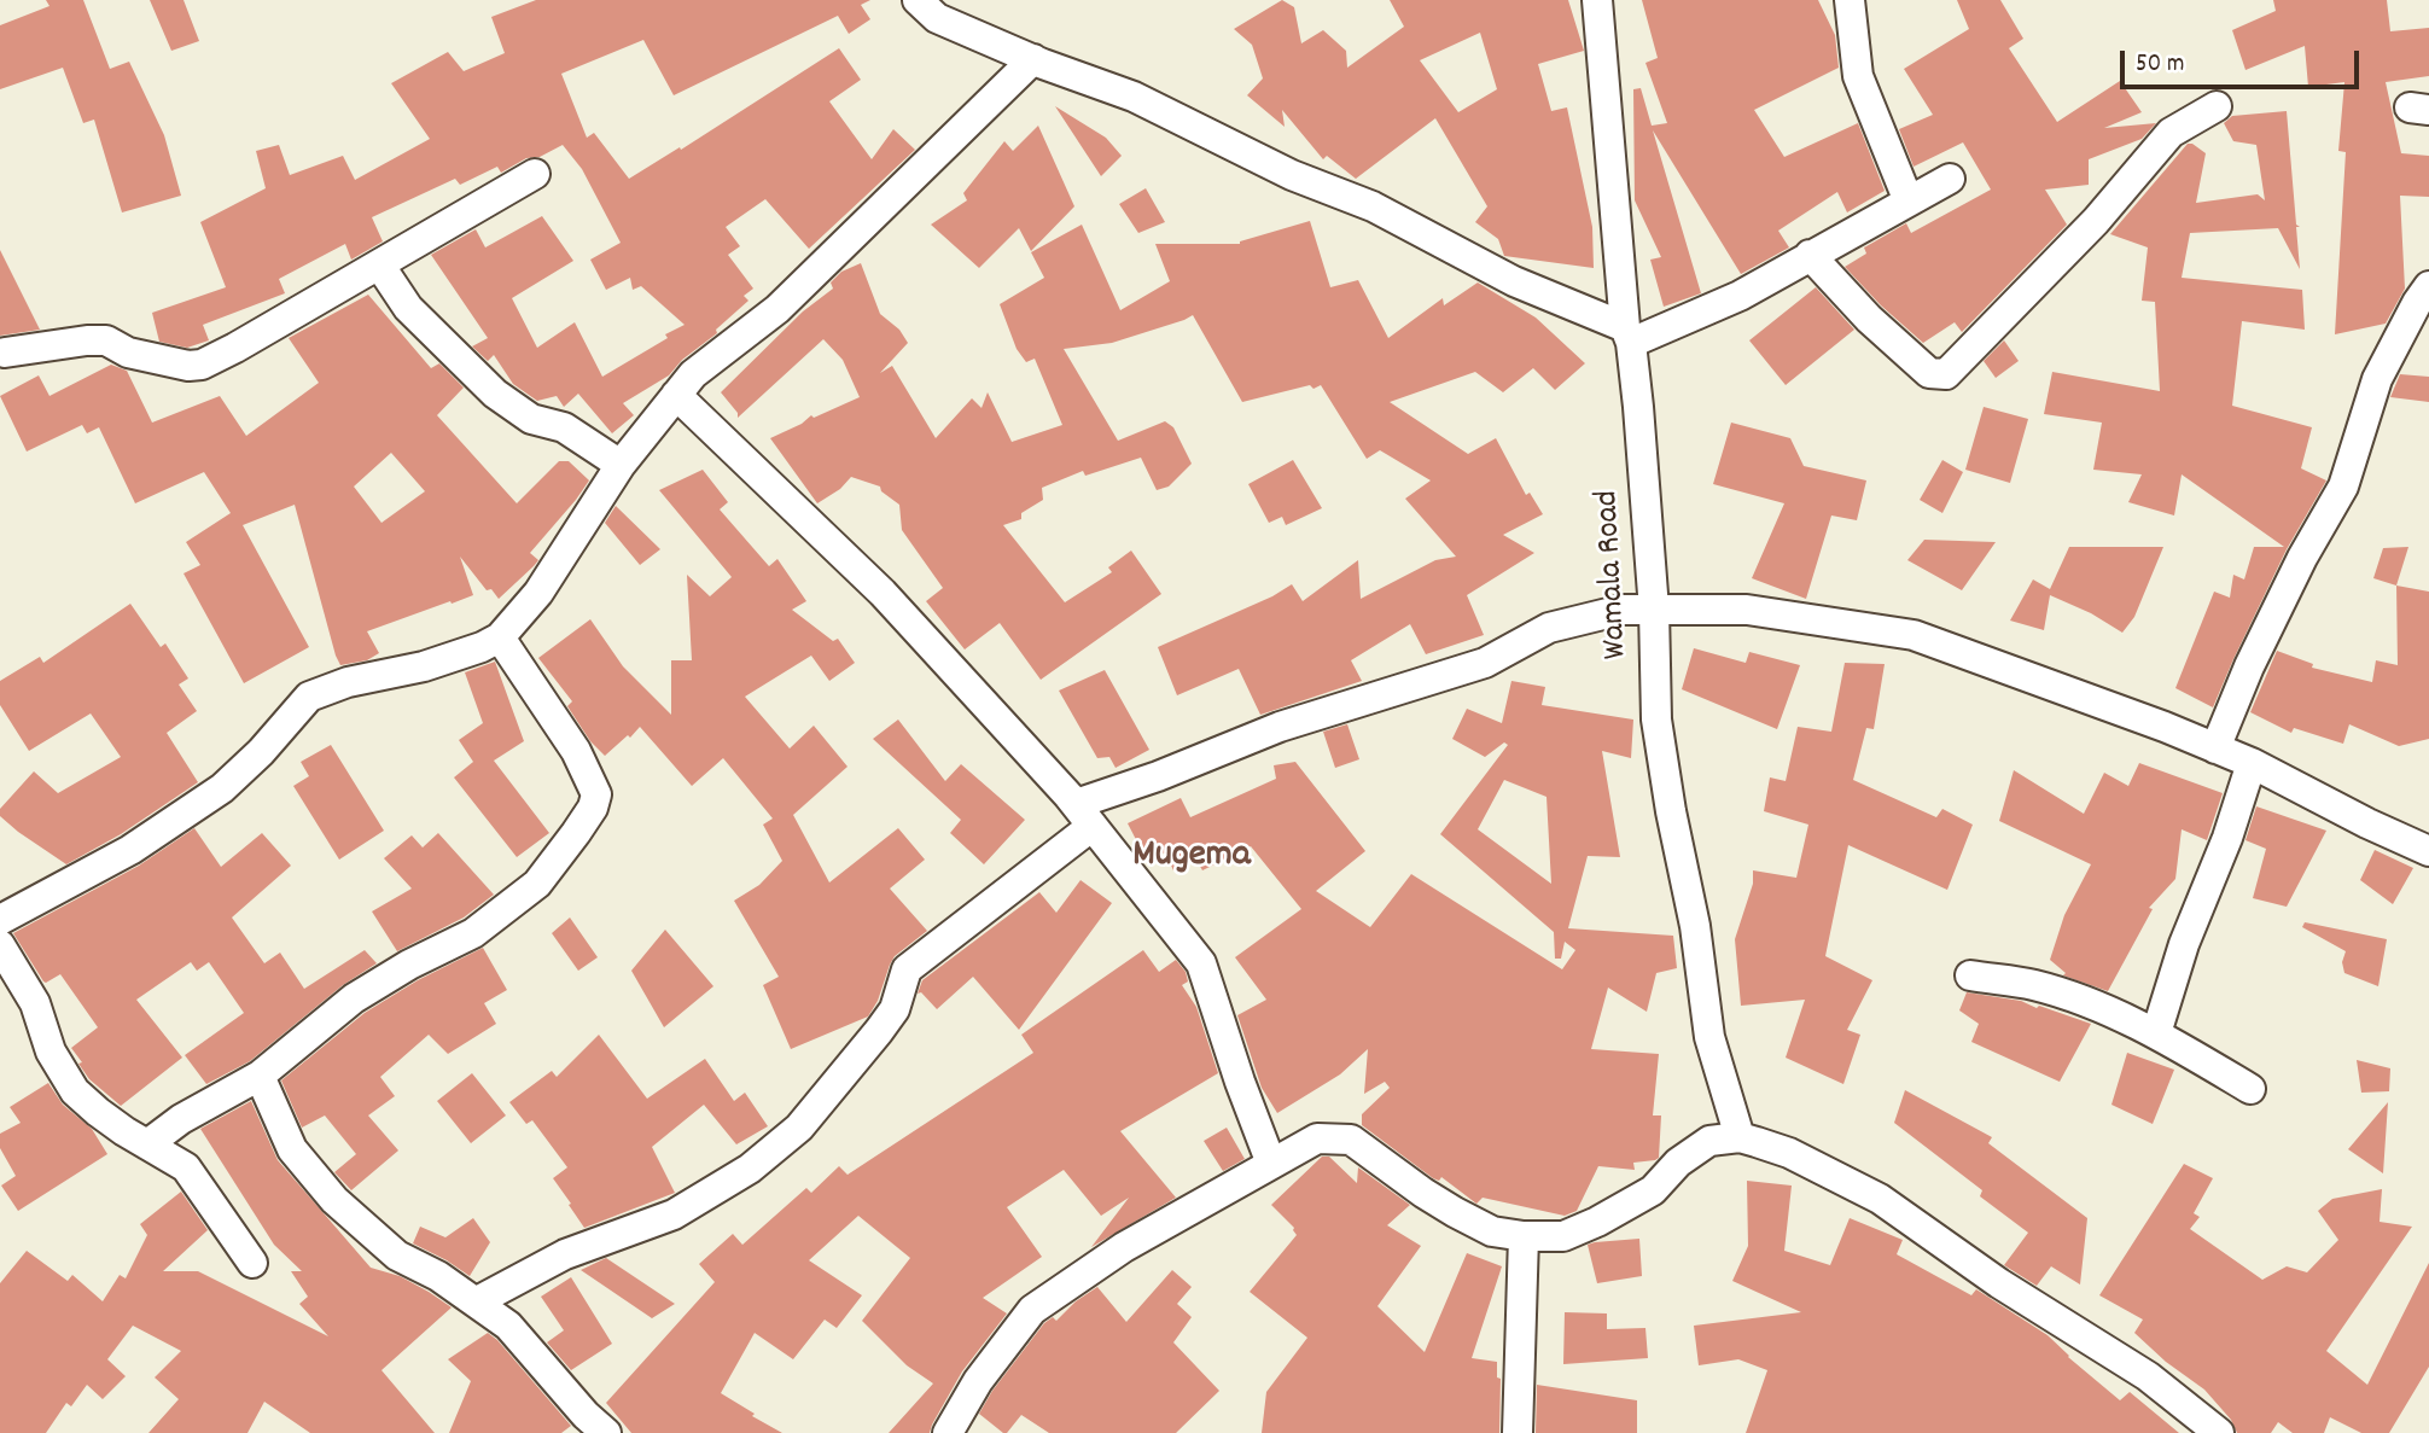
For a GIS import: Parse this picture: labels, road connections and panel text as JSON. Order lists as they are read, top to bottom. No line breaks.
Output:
{"streets":{"street":["Wamala Road"]},"districts":["Mugema"],"scale_bar":"50 m"}
